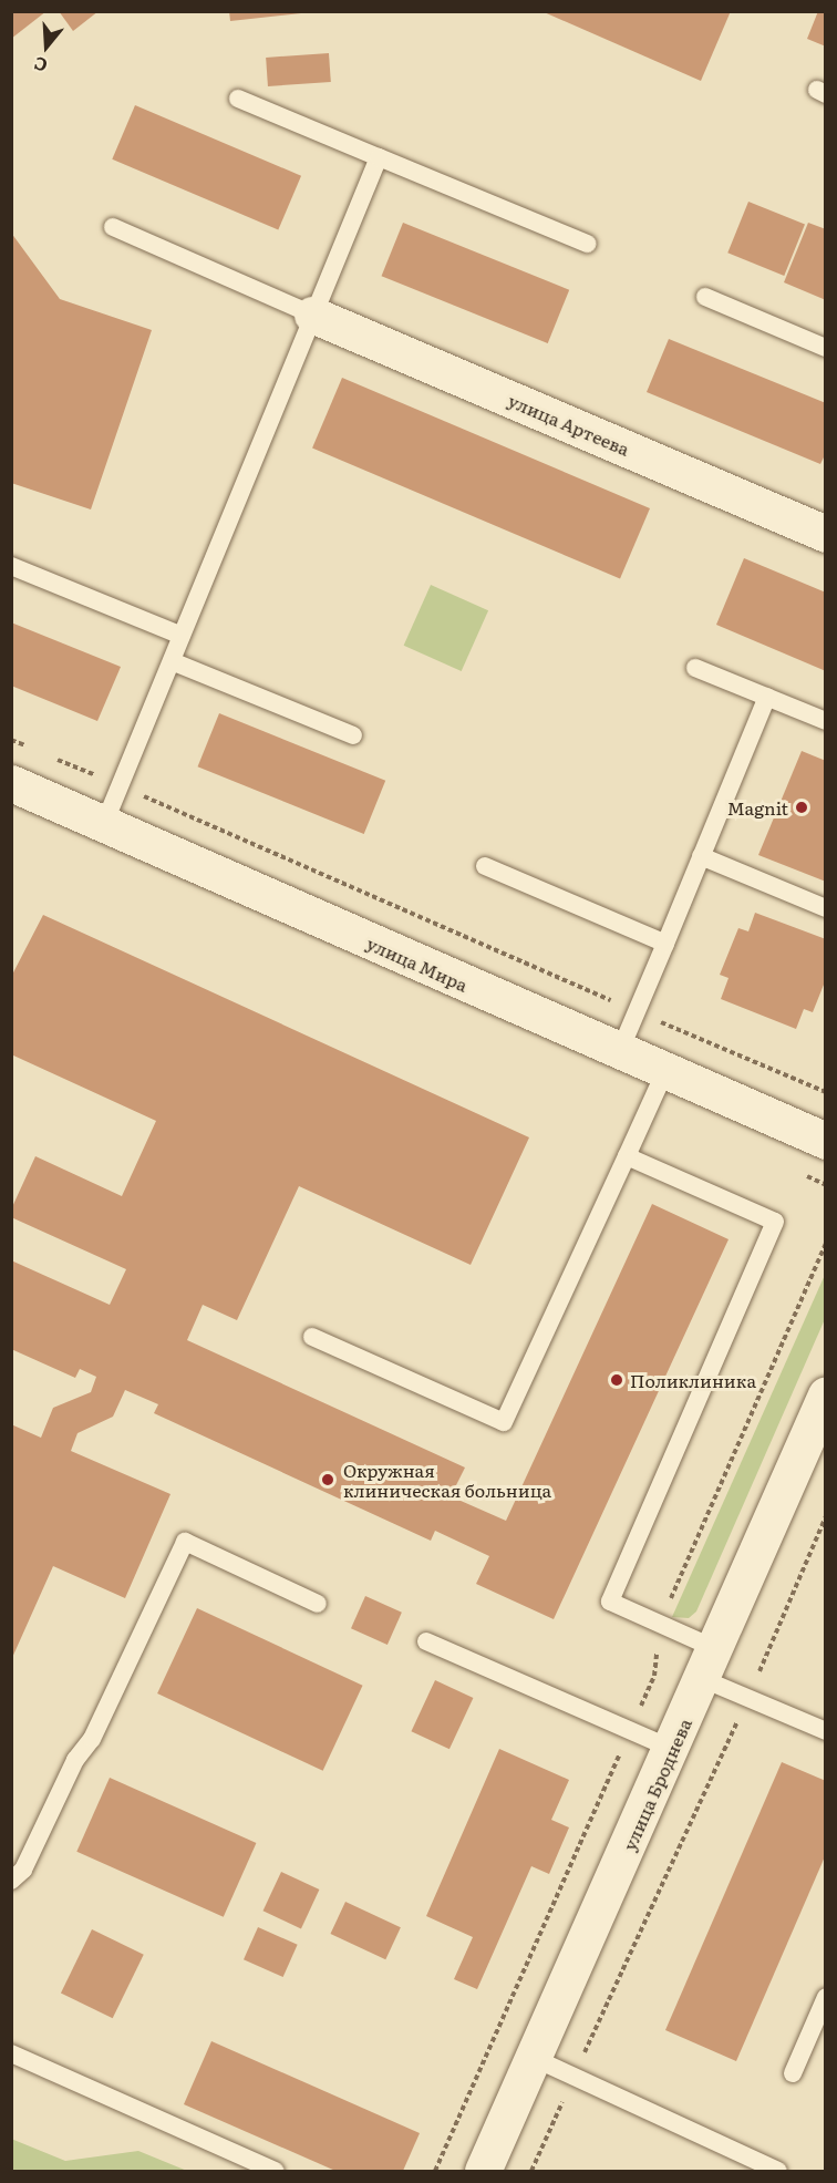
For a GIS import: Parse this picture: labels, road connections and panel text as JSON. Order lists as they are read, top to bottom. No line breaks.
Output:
{"streets":{"street":["улица Артеева","улица Мира","улица Броднева"]},"places":["Magnit","Поликлиника","Окружная клиническая больница"],"north":"bottom"}
